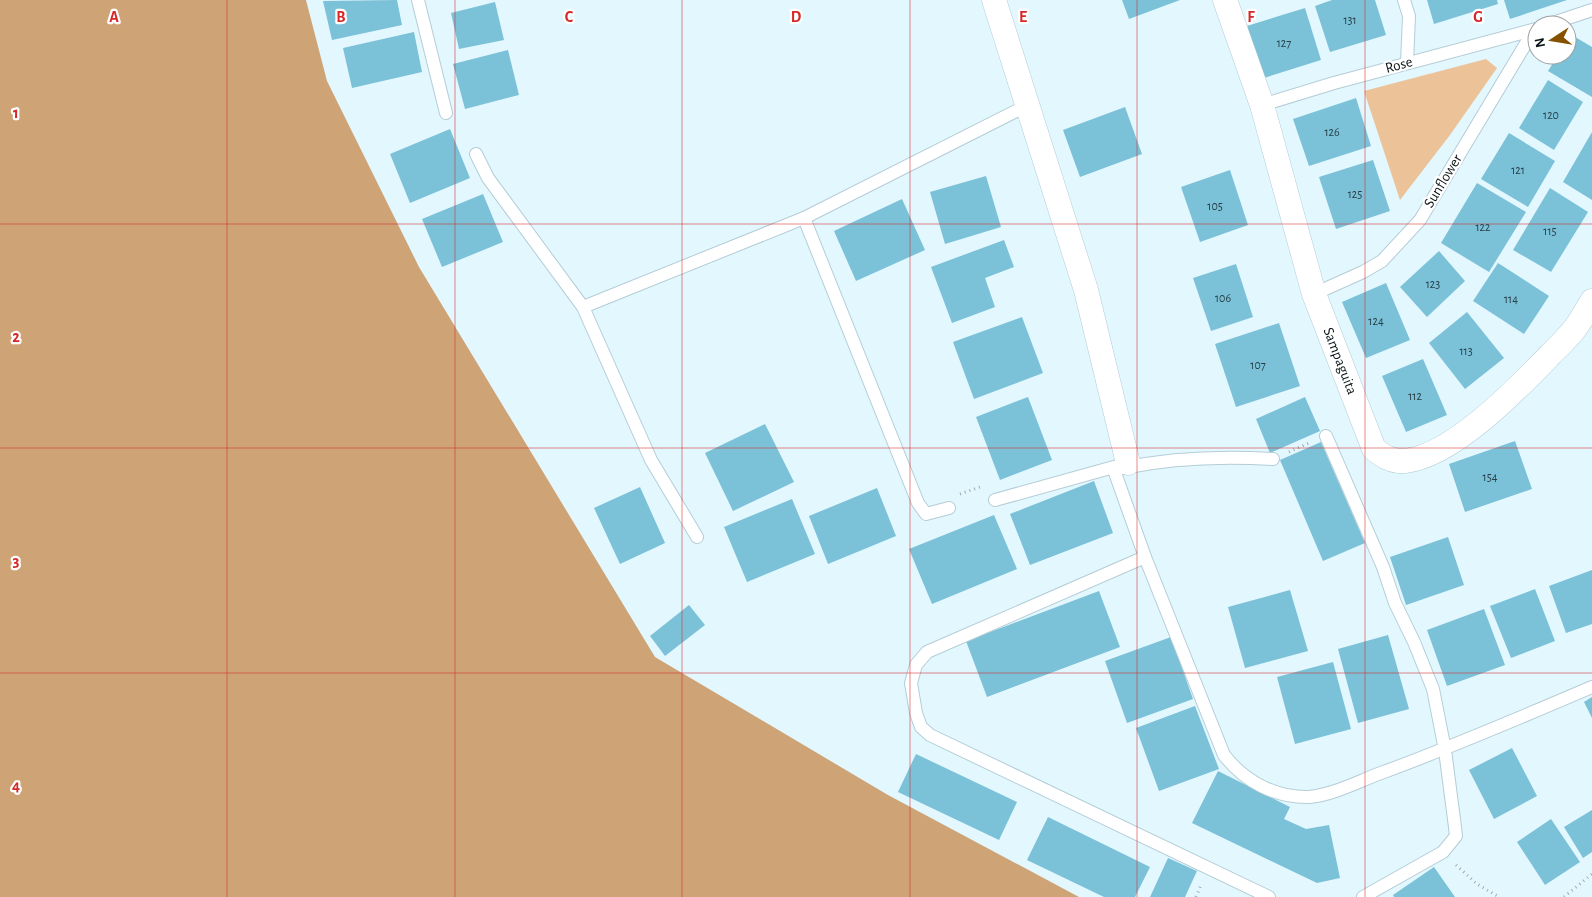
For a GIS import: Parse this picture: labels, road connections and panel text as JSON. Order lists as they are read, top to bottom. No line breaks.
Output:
{"streets":{"street":["Sampaguita"],"lane":["Rose","Sunflower"]},"crossings":[["Rose","Sampaguita"],["Sunflower","Sampaguita"]],"house_numbers":["131","127","120","126","121","125","105","122","115","123","106","114","124","113","107","112","154"],"north":"left","grid":{"columns":["A","B","C","D","E","F","G"],"rows":["1","2","3","4"]}}
